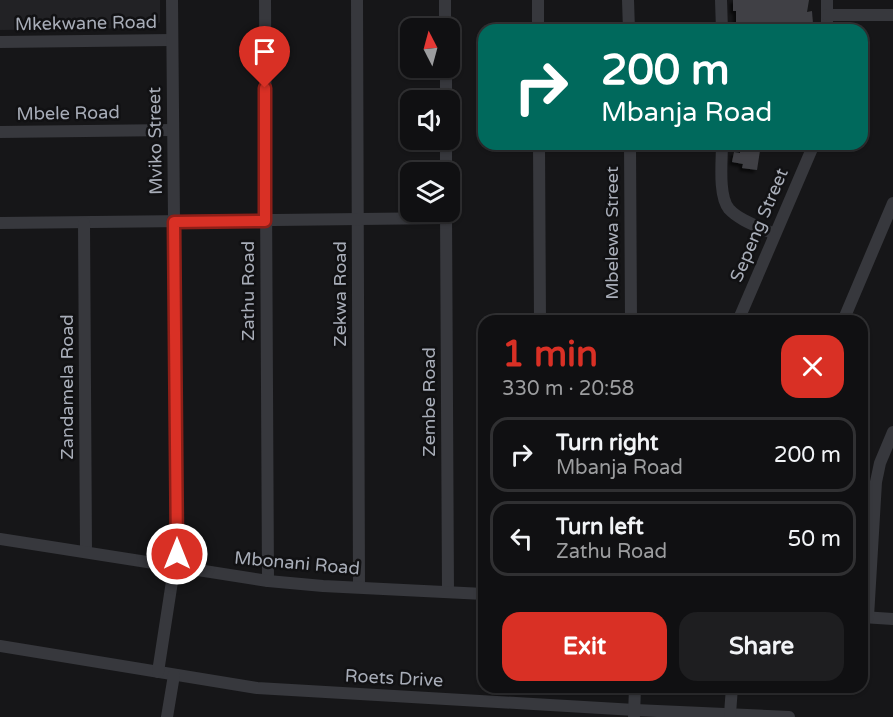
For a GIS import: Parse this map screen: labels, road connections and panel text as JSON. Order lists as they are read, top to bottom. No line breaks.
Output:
{"streets":{"street":["Mkekwane Road","Mbele Road","Mviko Street","Sepeng Street","Mbelewa Street","Zathu Road","Zekwa Road","Zandamela Road","Zembe Road","Mbonani Road","Roets Drive"]},"crossings":[["Mkekwane Road","Mviko Street"],["Mbele Road","Mviko Street"],["Mviko Street","Mbonani Road"],["Mviko Street","Roets Drive"],["Zathu Road","Mbonani Road"],["Zekwa Road","Mbonani Road"],["Zandamela Road","Mbonani Road"],["Zembe Road","Mbonani Road"]],"north":"top","page":{"turn":["200 m","Mbanja Road"],"heading":["1 min","330 m · 20:58"],"list":[{"name":"Turn right","note":"Mbanja Road","value":"200 m"},{"name":"Turn left","note":"Zathu Road","value":"50 m"}],"buttons":["Exit","Share"]}}
